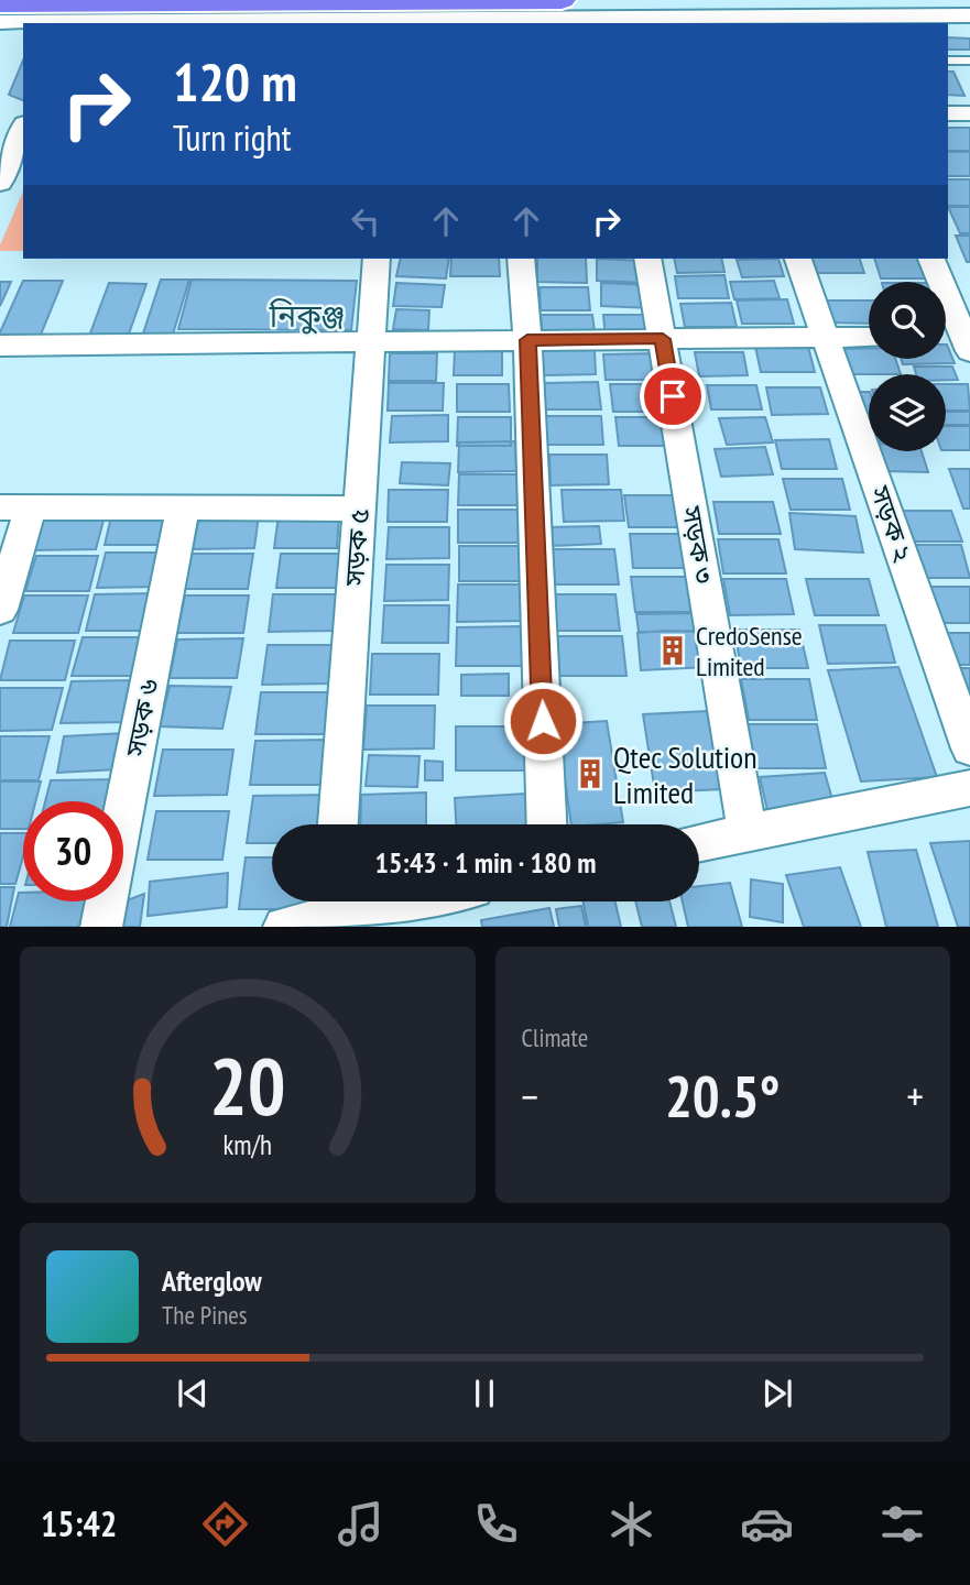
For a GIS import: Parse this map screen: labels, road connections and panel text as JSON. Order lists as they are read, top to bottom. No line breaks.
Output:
{"streets":{"street":["সড়ক ২","সড়ক ৩","সড়ক ৫","সড়ক ৬"]},"districts":["নিকুঞ্জ"],"places":{"building":["CredoSense Limited","Qtec Solution Limited"]},"page":{"turn":["120 m","Turn right"],"limit":"30","trip":"15:43 · 1 min · 180 m","tile":"Climate","heat":["−","20.5°","+"],"song":["Afterglow","The Pines"],"tabs":"15:42","gauge":["20","km/h"]}}
